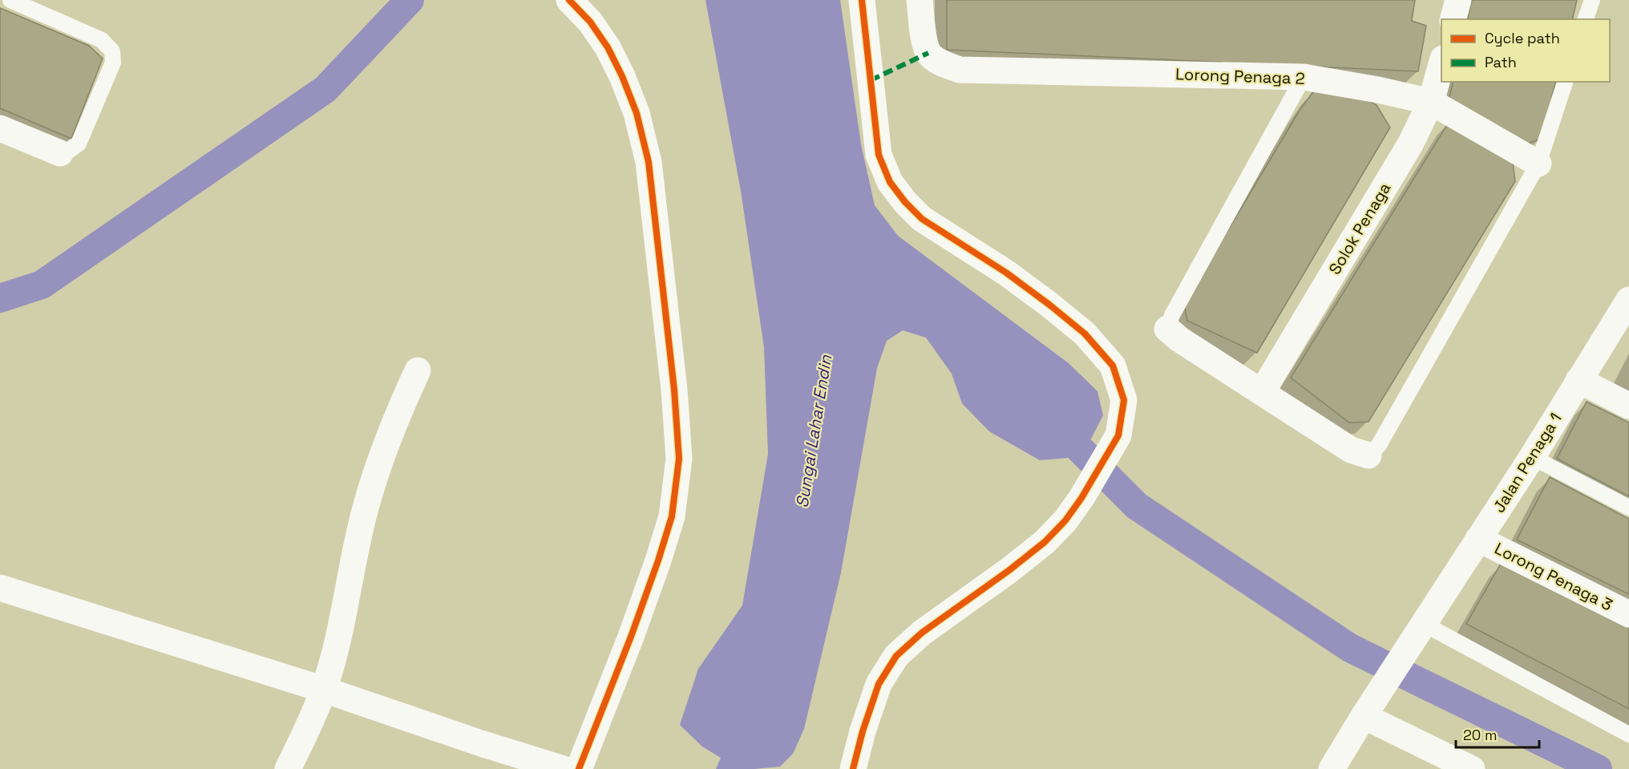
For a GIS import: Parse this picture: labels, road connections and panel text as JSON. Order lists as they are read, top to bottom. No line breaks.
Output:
{"streets":{"street":["Lorong Penaga 2","Solok Penaga","Jalan Penaga 1","Lorong Penaga 3"]},"crossings":[["Lorong Penaga 2","Solok Penaga"],["Jalan Penaga 1","Lorong Penaga 3"]],"water":["Sungai Lahar Endin"],"legend":["Cycle path","Path"],"scale_bar":"20 m"}
